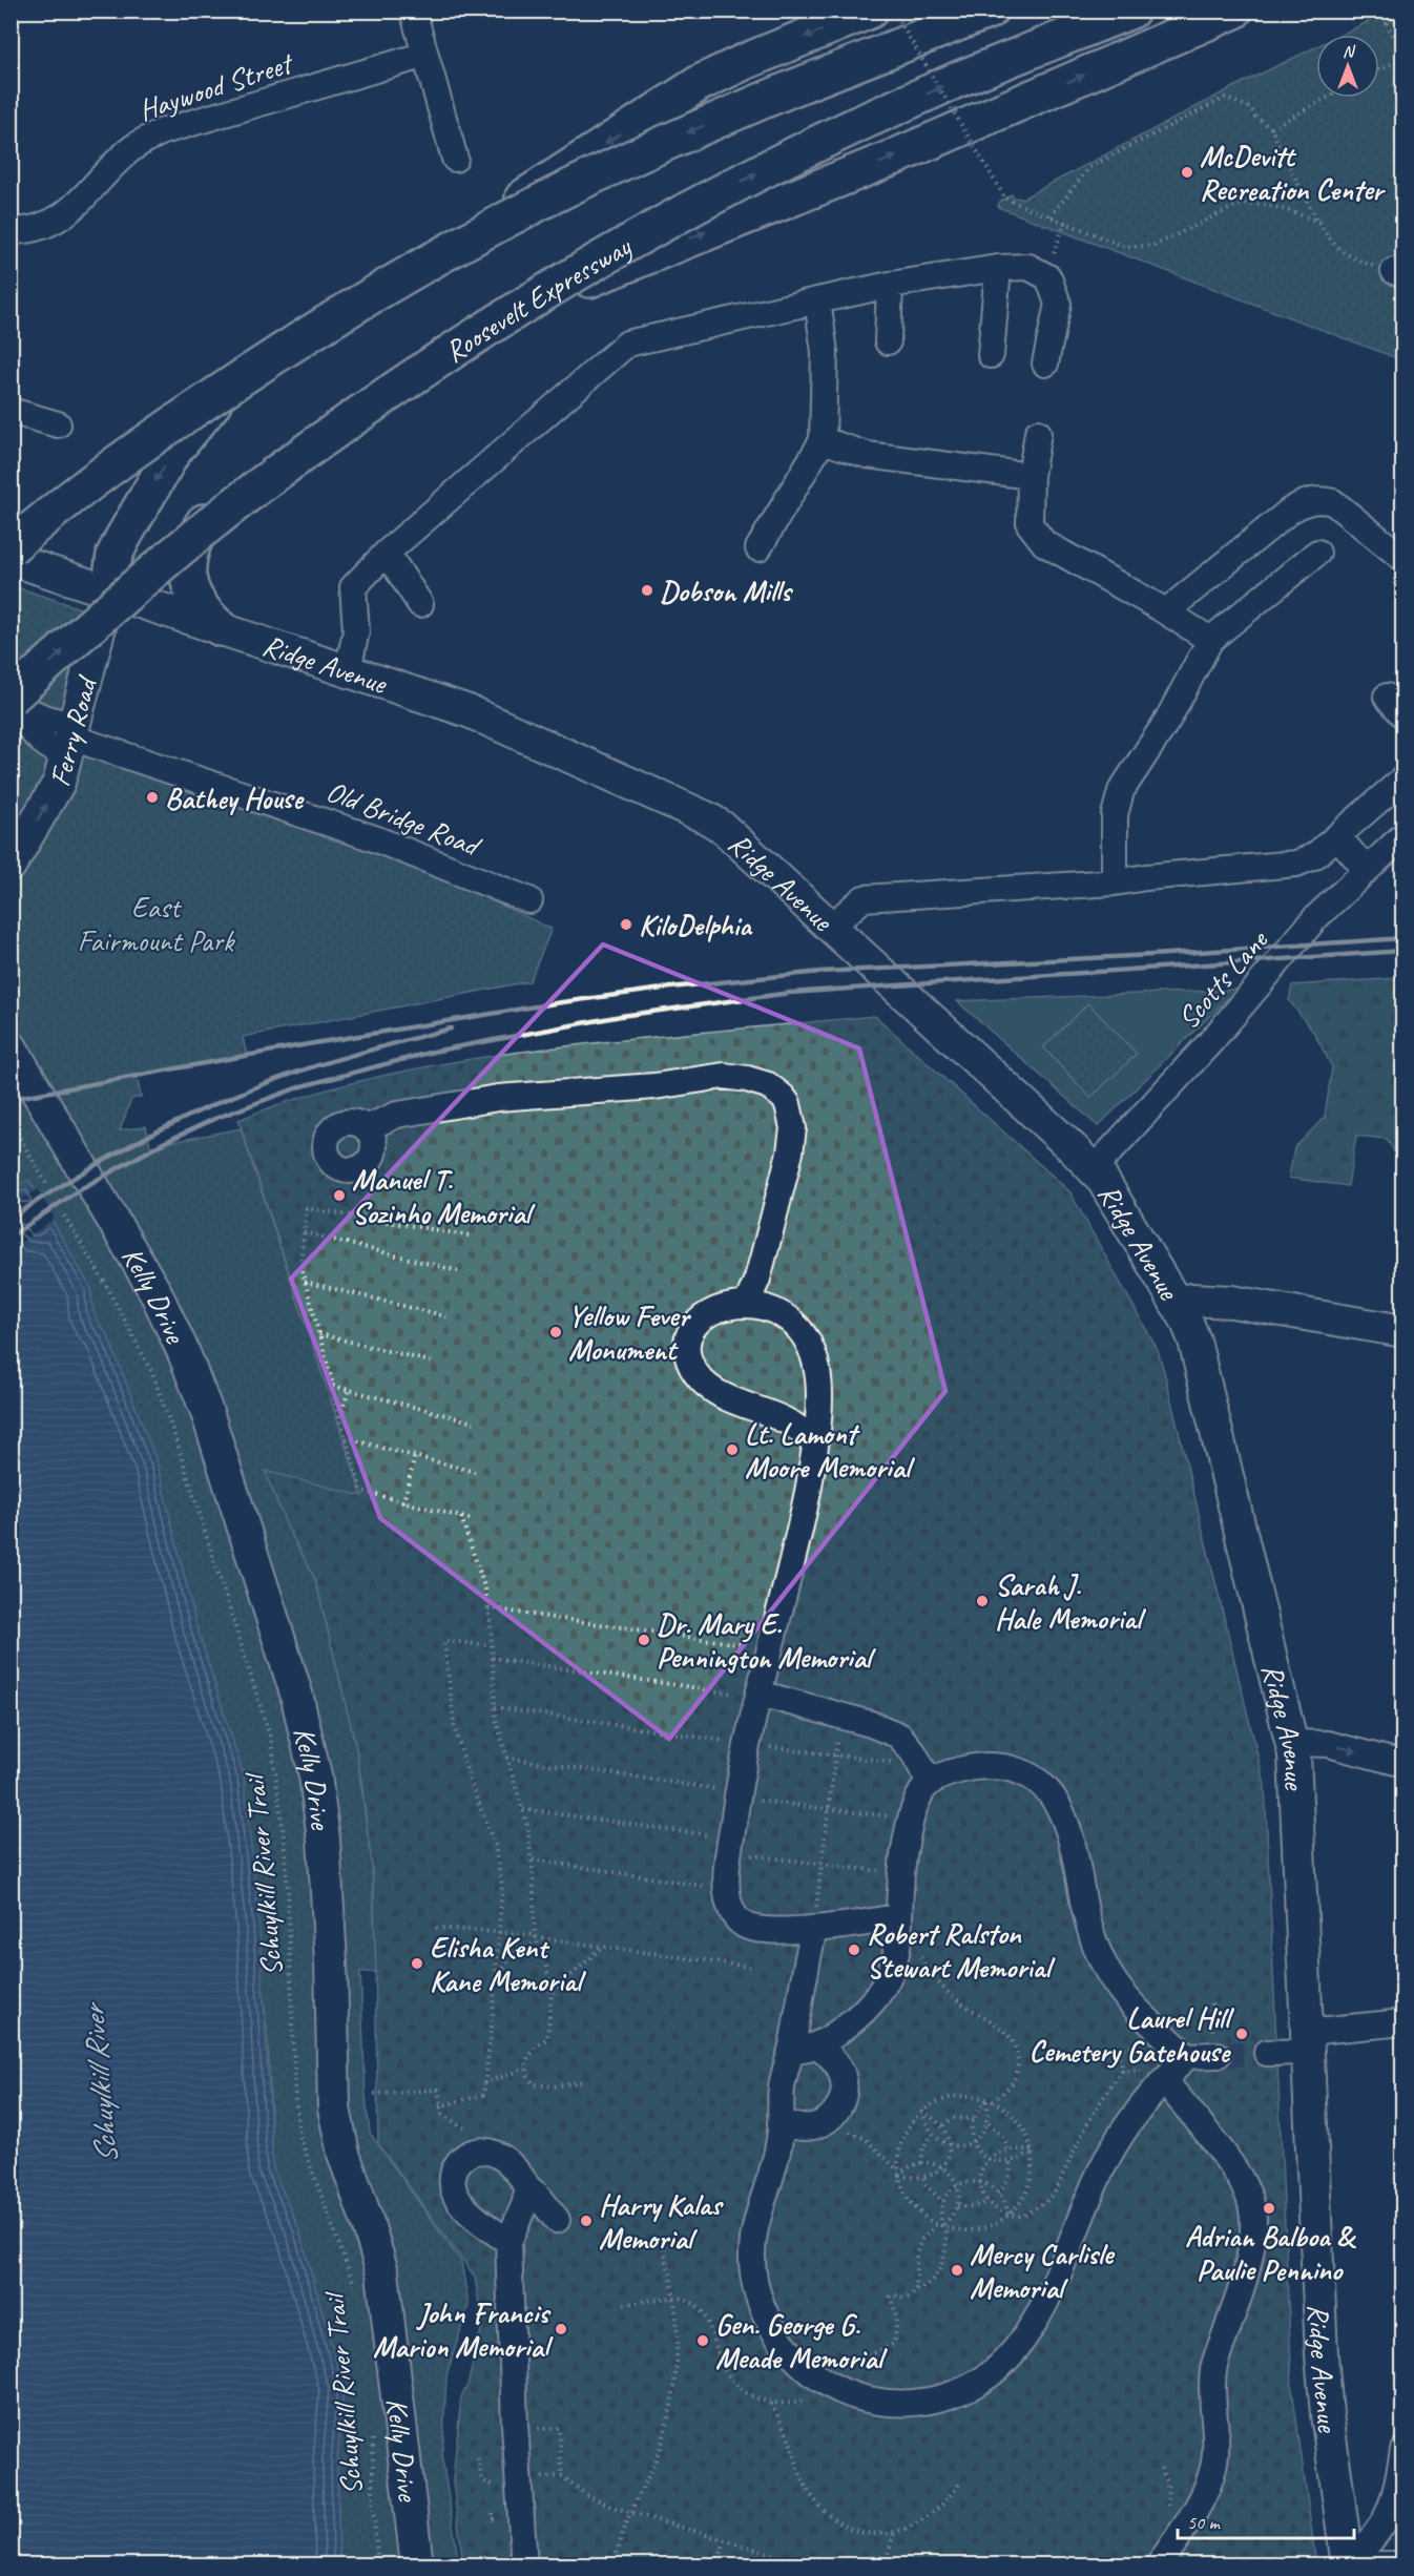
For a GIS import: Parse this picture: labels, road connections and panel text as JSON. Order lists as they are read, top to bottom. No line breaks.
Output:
{"streets":{"highway":["Roosevelt Expressway"],"main road":["Ridge Avenue","Ferry Road","Kelly Drive"],"street":["Haywood Street","Old Bridge Road","Scotts Lane"],"path":["Schuylkill River Trail"]},"crossings":[["Roosevelt Expressway","Old Bridge Road"],["Ridge Avenue","Ferry Road"],["Ridge Avenue","Scotts Lane"],["Ferry Road","Old Bridge Road"]],"one_way":["Ferry Road"],"water":["Schuylkill River"],"parks":["East Fairmount Park"],"places":["McDevitt Recreation Center","Dobson Mills","Bathey House","KiloDelphia","Manuel T. Sozinho Memorial","Yellow Fever Monument","Lt. Lamont Moore Memorial","Sarah J. Hale Memorial","Dr. Mary E. Pennington Memorial","Robert Ralston Stewart Memorial","Elisha Kent Kane Memorial","Laurel Hill Cemetery Gatehouse","Adrian Balboa & Paulie Pennino","Harry Kalas Memorial","Mercy Carlisle Memorial","John Francis Marion Memorial","Gen. George G. Meade Memorial"],"scale_bar":"50 m","north":"top"}
